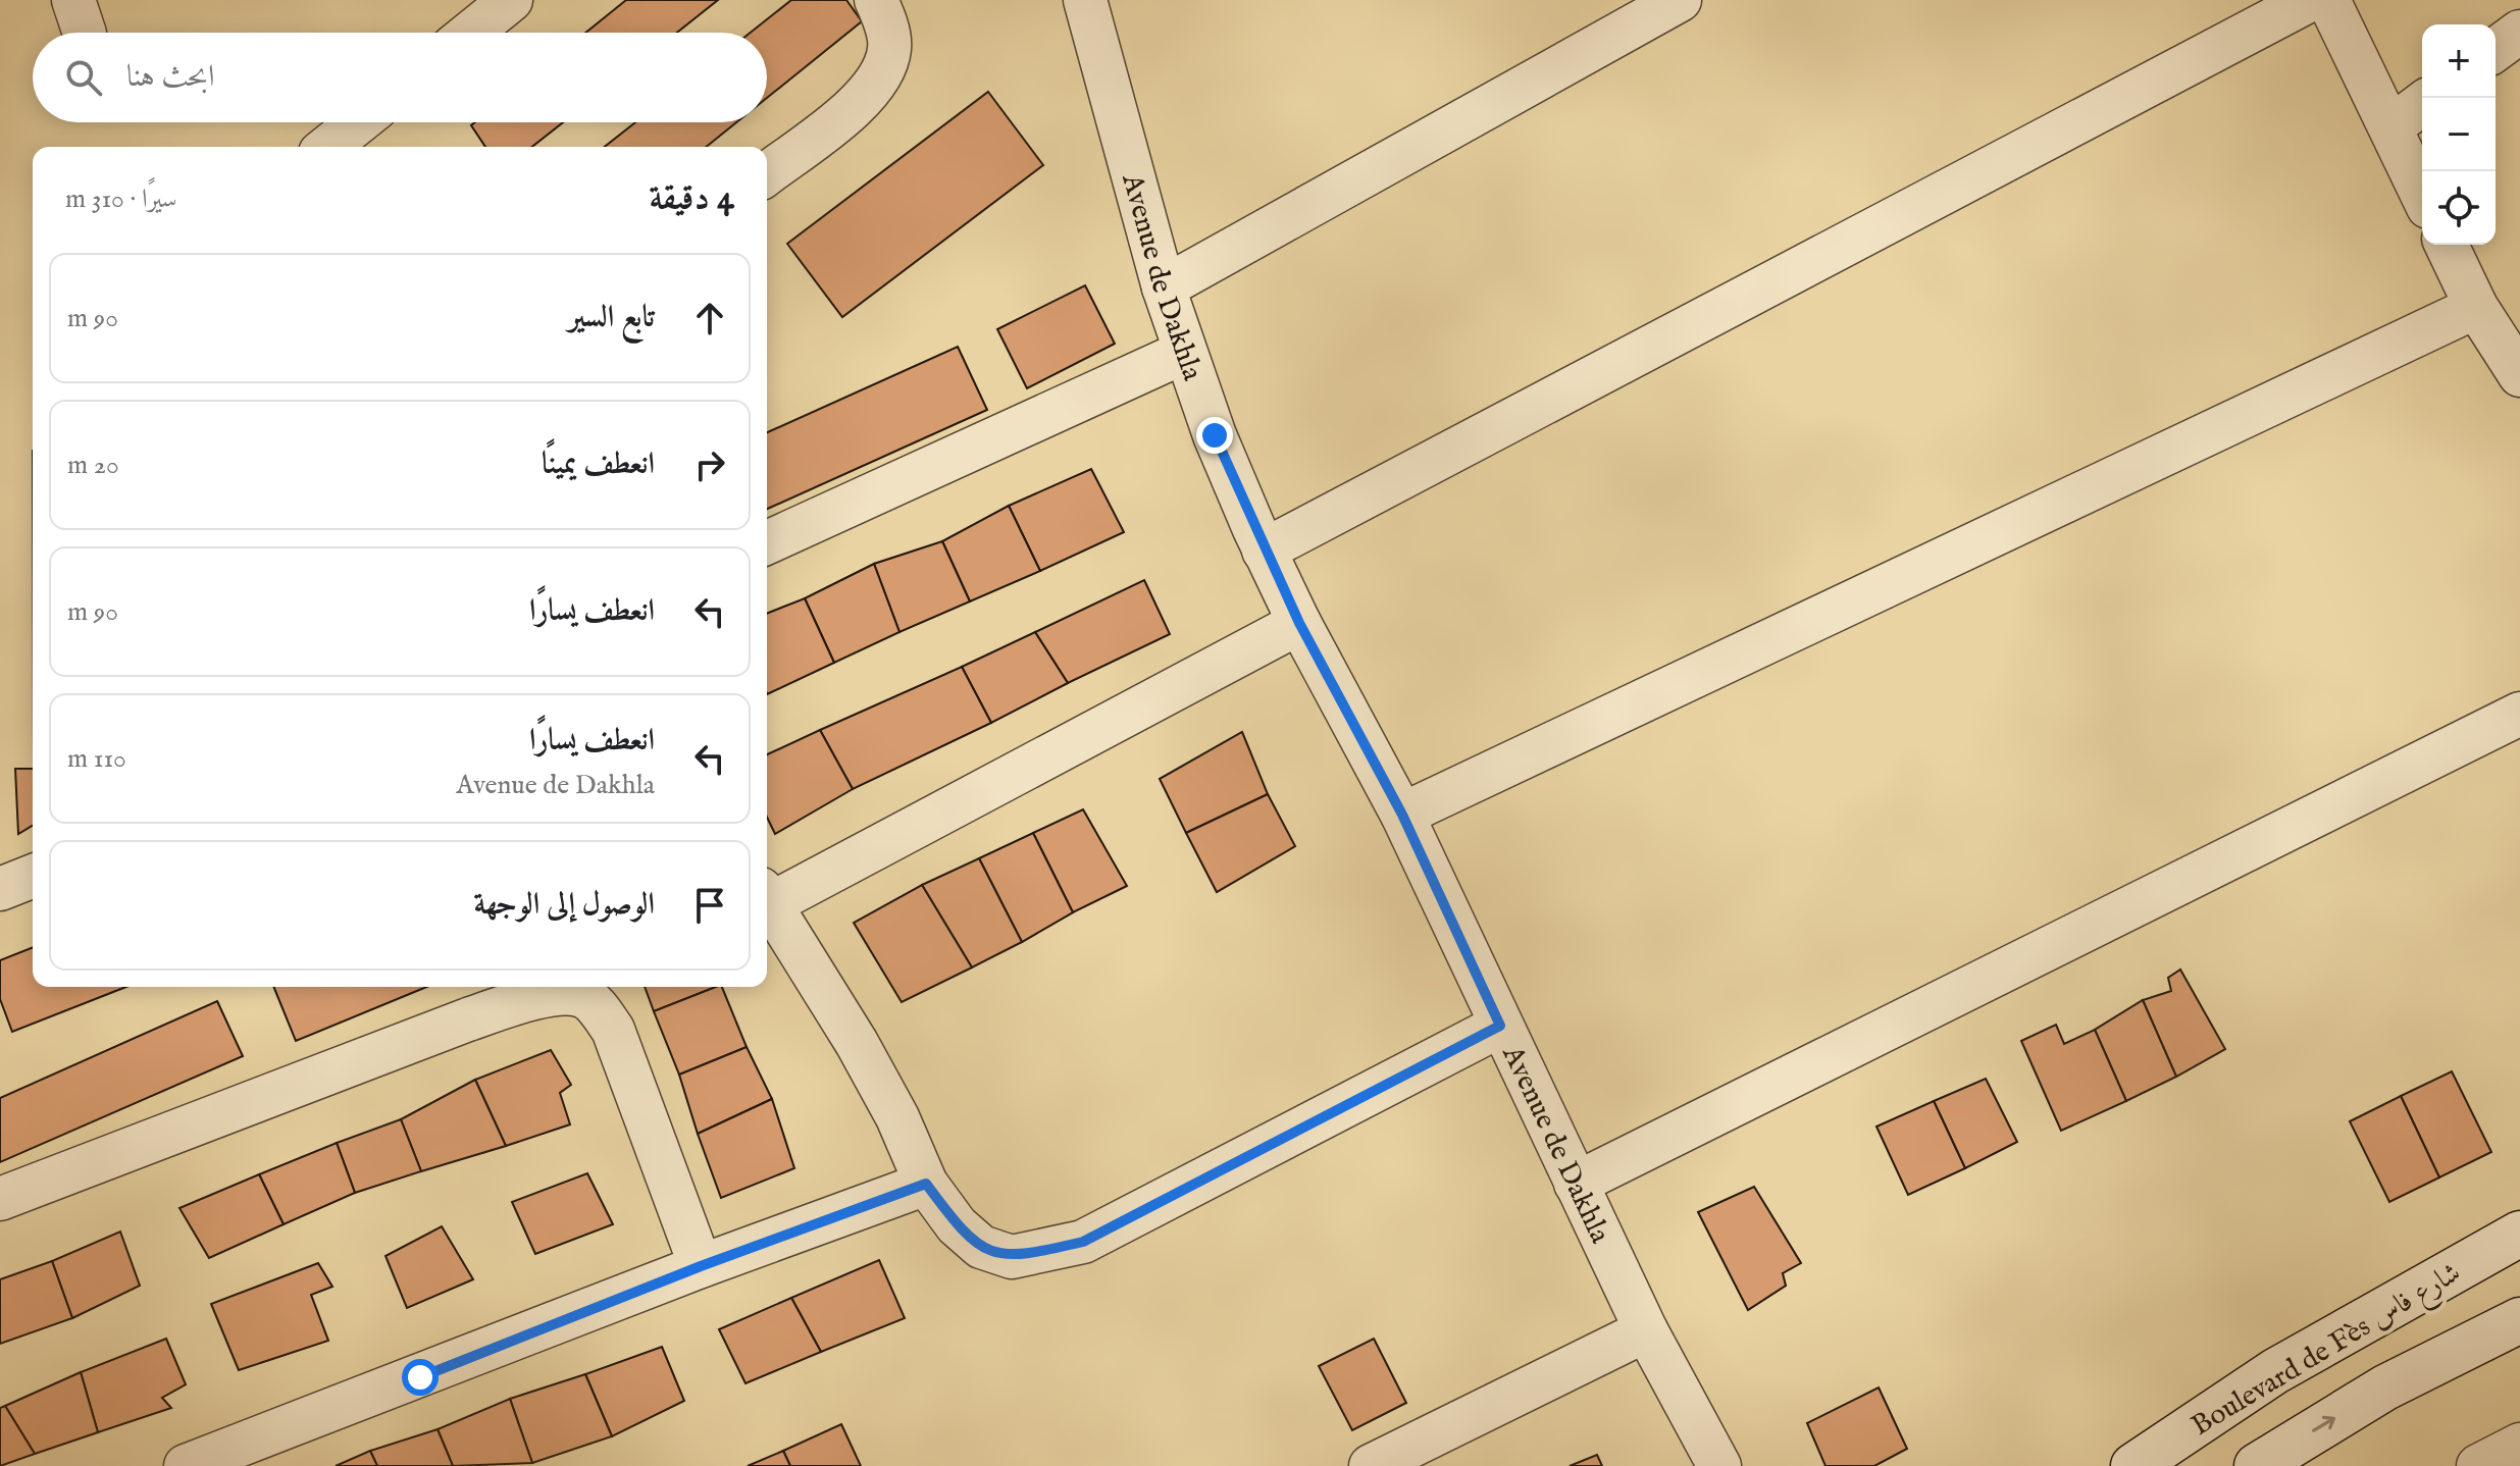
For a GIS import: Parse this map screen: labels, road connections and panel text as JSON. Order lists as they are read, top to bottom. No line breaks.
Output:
{"streets":{"main road":["Boulevard de Fès شارع فاس"],"street":["Avenue de Dakhla"]},"page":{"map_buttons":["+","−"],"search":"ابحث هنا","heading":["4 دقيقة","سيرًا · 310 m"],"list":[["تابع السير","90 m"],["انعطف يمينًا","20 m"],["انعطف يسارًا","90 m"],["انعطف يسارًا","Avenue de Dakhla","110 m"],"الوصول إلى الوجهة"]}}
